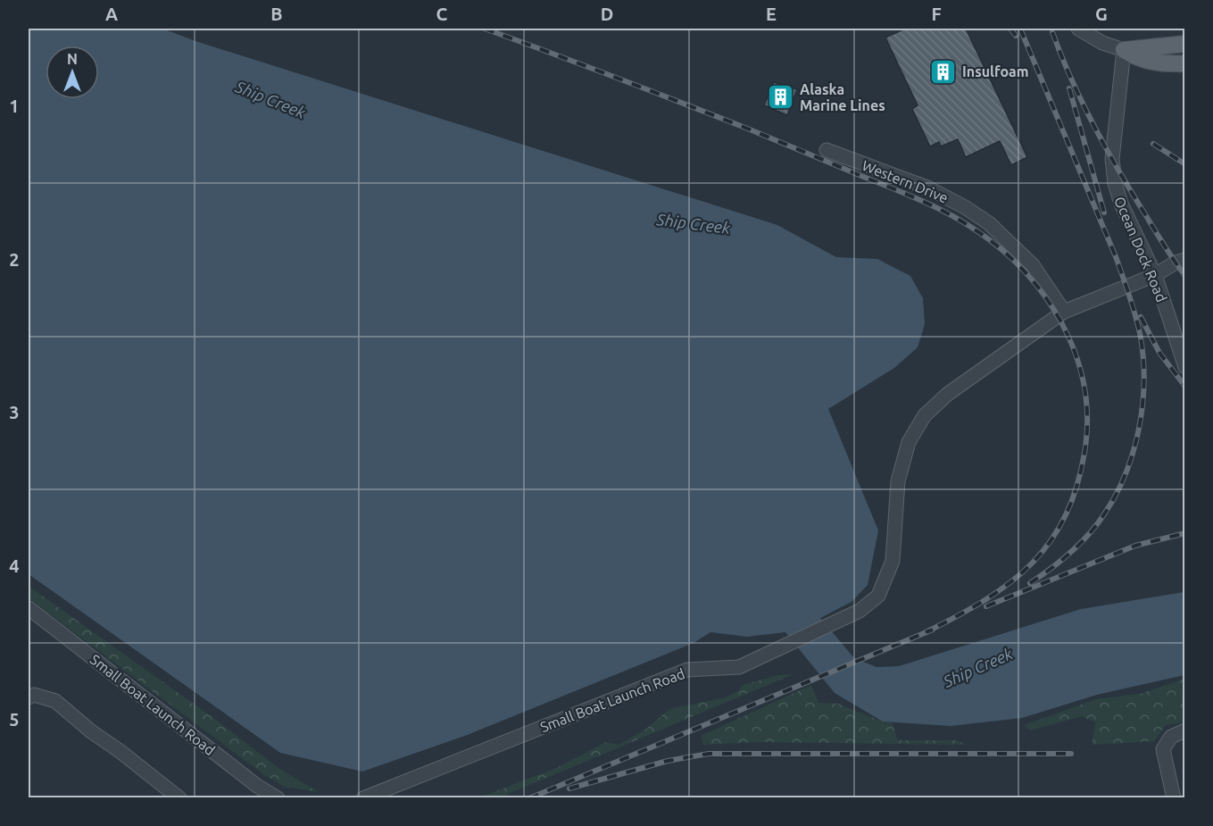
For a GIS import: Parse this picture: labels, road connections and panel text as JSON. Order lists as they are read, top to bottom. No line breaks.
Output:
{"streets":{"street":["Western Drive","Ocean Dock Road","Small Boat Launch Road"]},"crossings":[["Western Drive","Small Boat Launch Road"]],"water":["Ship Creek"],"places":{"building":["Insulfoam","Alaska Marine Lines"]},"north":"top","grid":{"columns":["A","B","C","D","E","F","G"],"rows":["1","2","3","4","5"]}}
